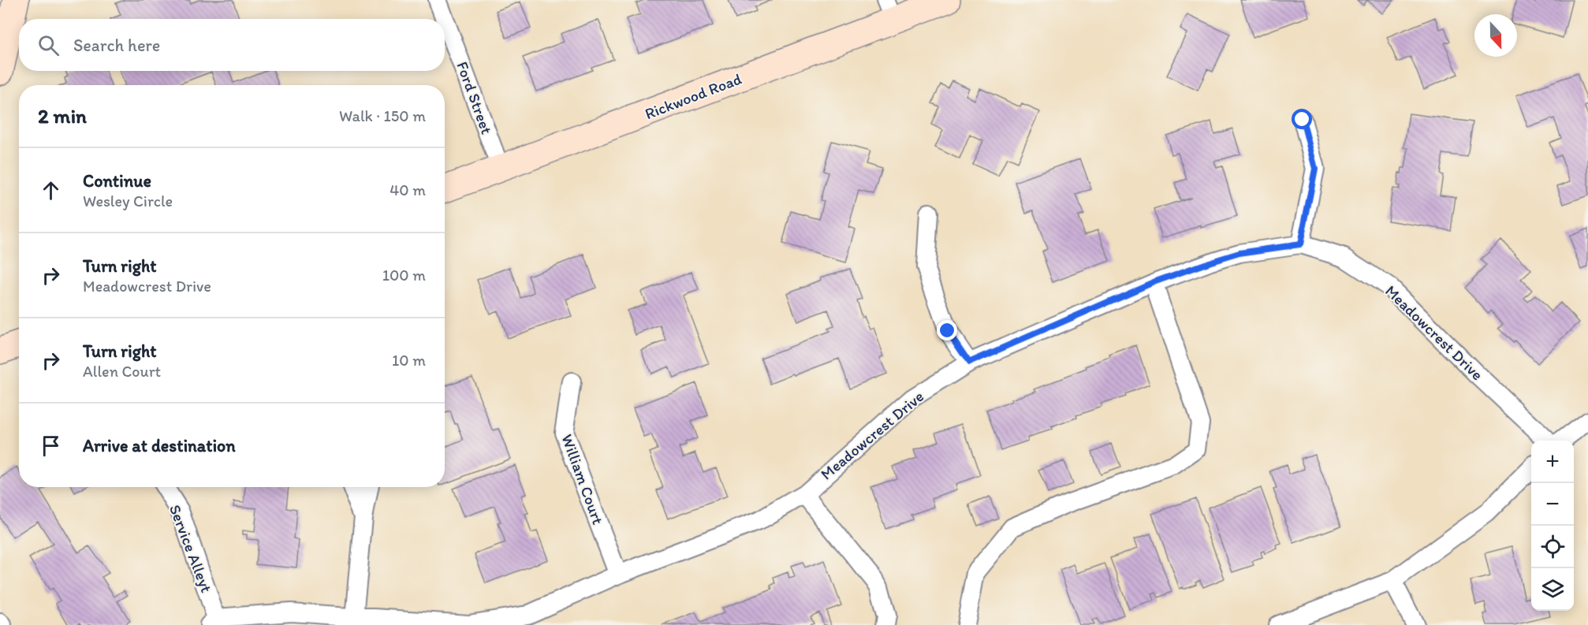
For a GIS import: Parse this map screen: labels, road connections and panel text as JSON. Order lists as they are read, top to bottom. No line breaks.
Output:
{"streets":{"main road":["Rickwood Road"],"street":["Ford Street","Meadowcrest Drive","William Court","Service Alleyt"]},"crossings":[["Rickwood Road","Ford Street"],["Meadowcrest Drive","William Court"],["Meadowcrest Drive","Service Alleyt"]],"north":"bottom","page":{"search":"Search here","heading":["2 min","Walk · 150 m"],"list":[["Continue","Wesley Circle","40 m"],["Turn right","Meadowcrest Drive","100 m"],["Turn right","Allen Court","10 m"],"Arrive at destination"],"map_buttons":["+","−"]}}
